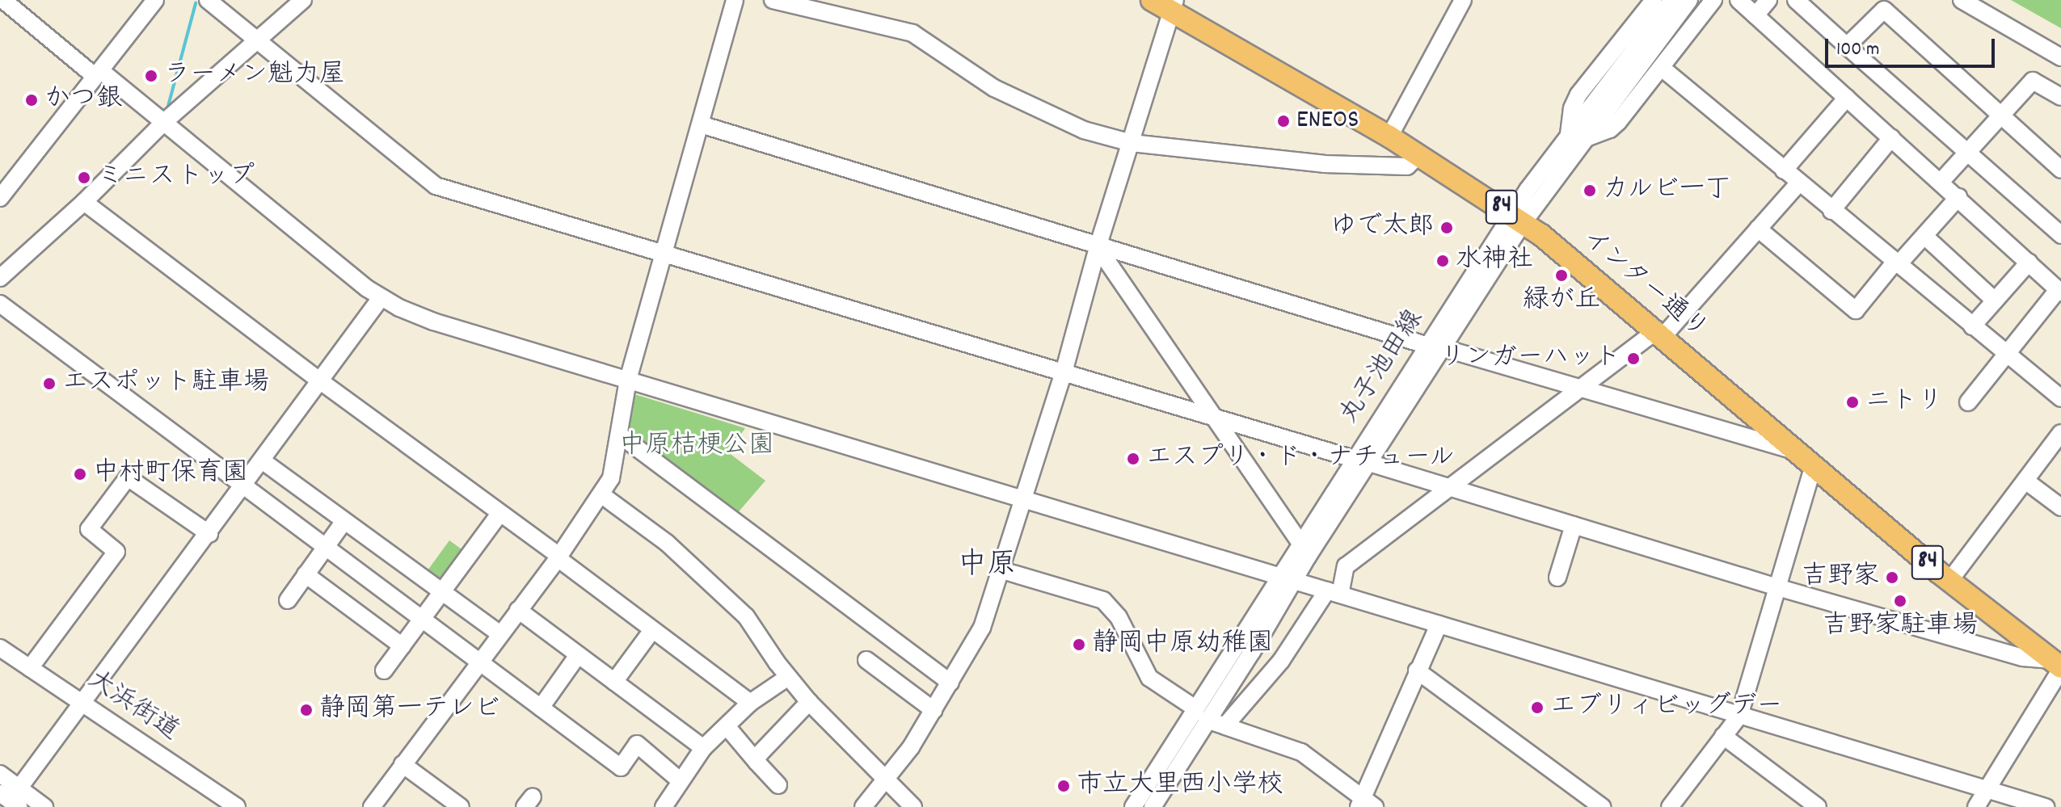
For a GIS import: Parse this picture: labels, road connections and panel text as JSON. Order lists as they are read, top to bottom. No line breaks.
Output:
{"streets":{"main road":["84","インター通り"],"street":["丸子池田線","大浜街道"]},"crossings":[["インター通り","丸子池田線"]],"districts":["中原"],"parks":["中原桔梗公園"],"places":["ラーメン魁力屋","かつ銀","ENEOS","ミニストップ","カルビ一丁","ゆで太郎","水神社","緑が丘","リンガーハット","エスポット駐車場","ニトリ","エスプリ・ド・ナチュール","中村町保育園","吉野家","吉野家駐車場","静岡中原幼稚園","エブリィビッグデー","静岡第一テレビ","市立大里西小学校"],"scale_bar":"100 m"}
